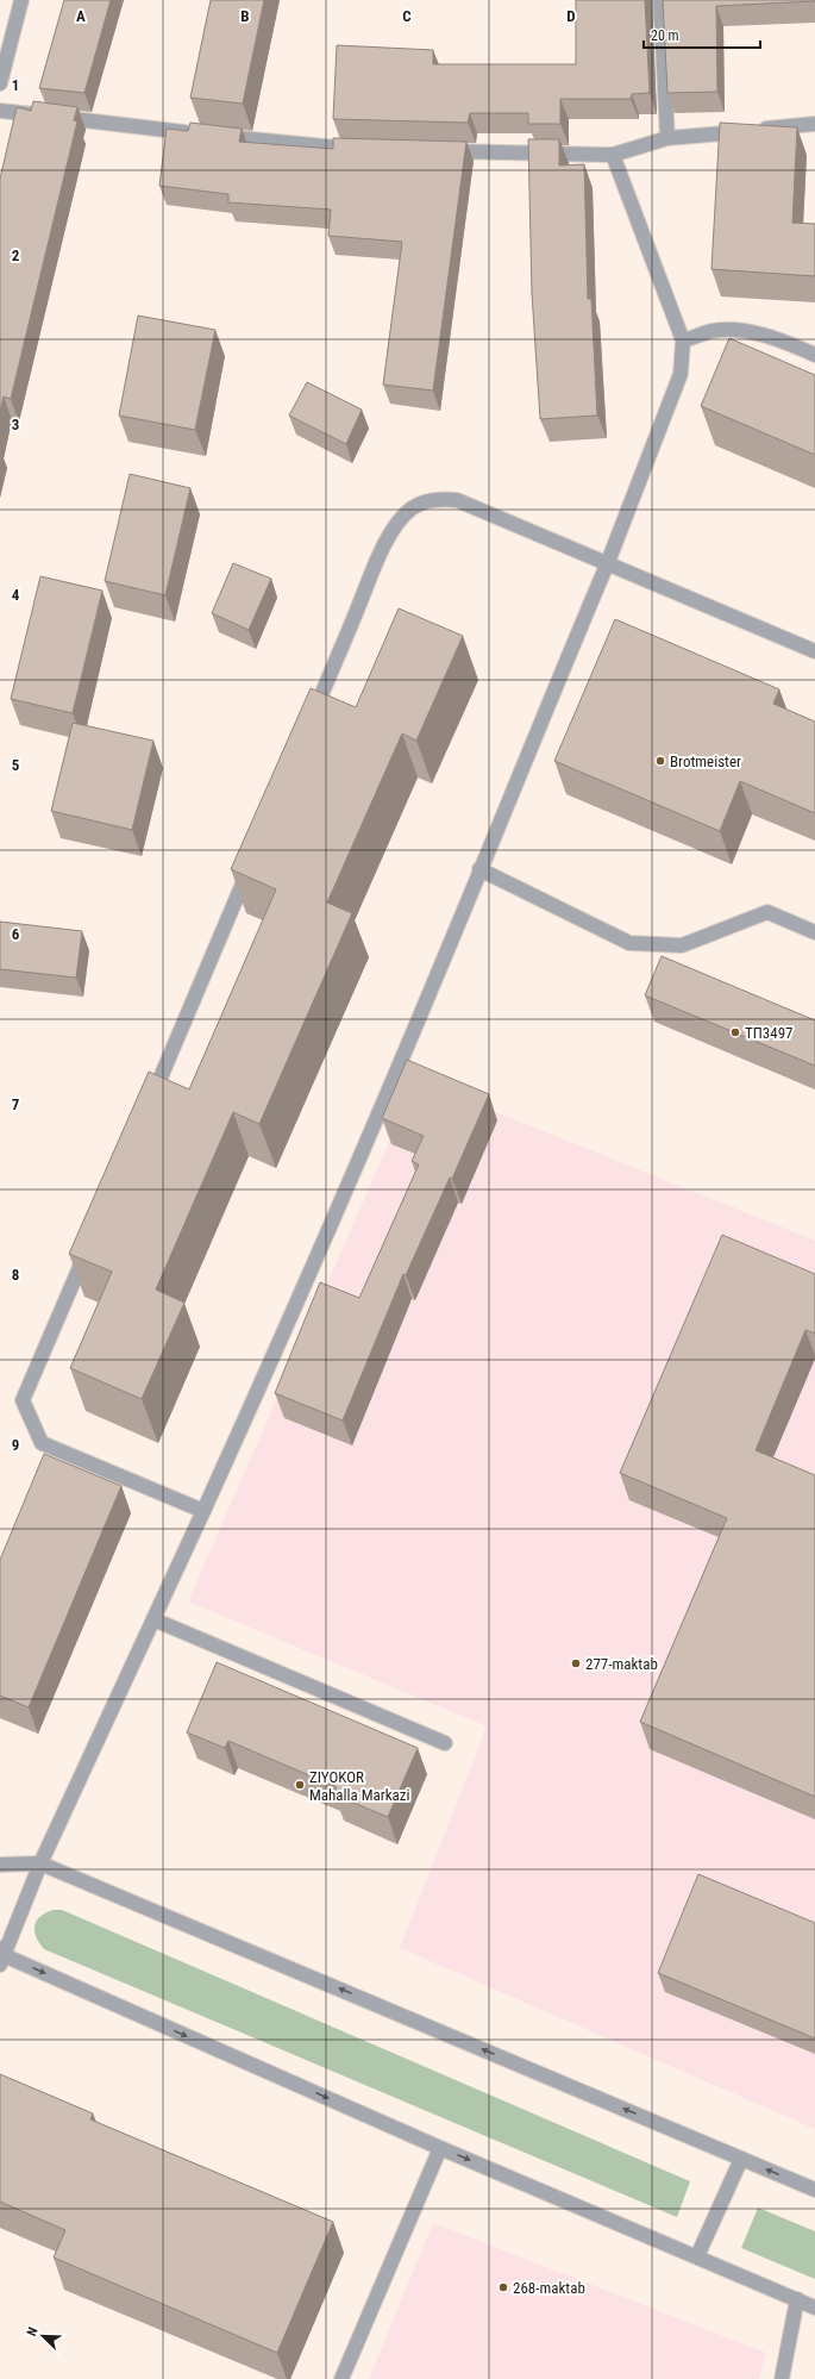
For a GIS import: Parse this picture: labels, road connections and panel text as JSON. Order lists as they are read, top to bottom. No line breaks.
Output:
{"places":["Brotmeister","ТП3497","277-maktab","ZIYOKOR Mahalla Markazi","268-maktab"],"scale_bar":"20 m","north":"top left","grid":{"columns":["A","B","C","D"],"rows":["1","2","3","4","5","6","7","8","9"]}}
